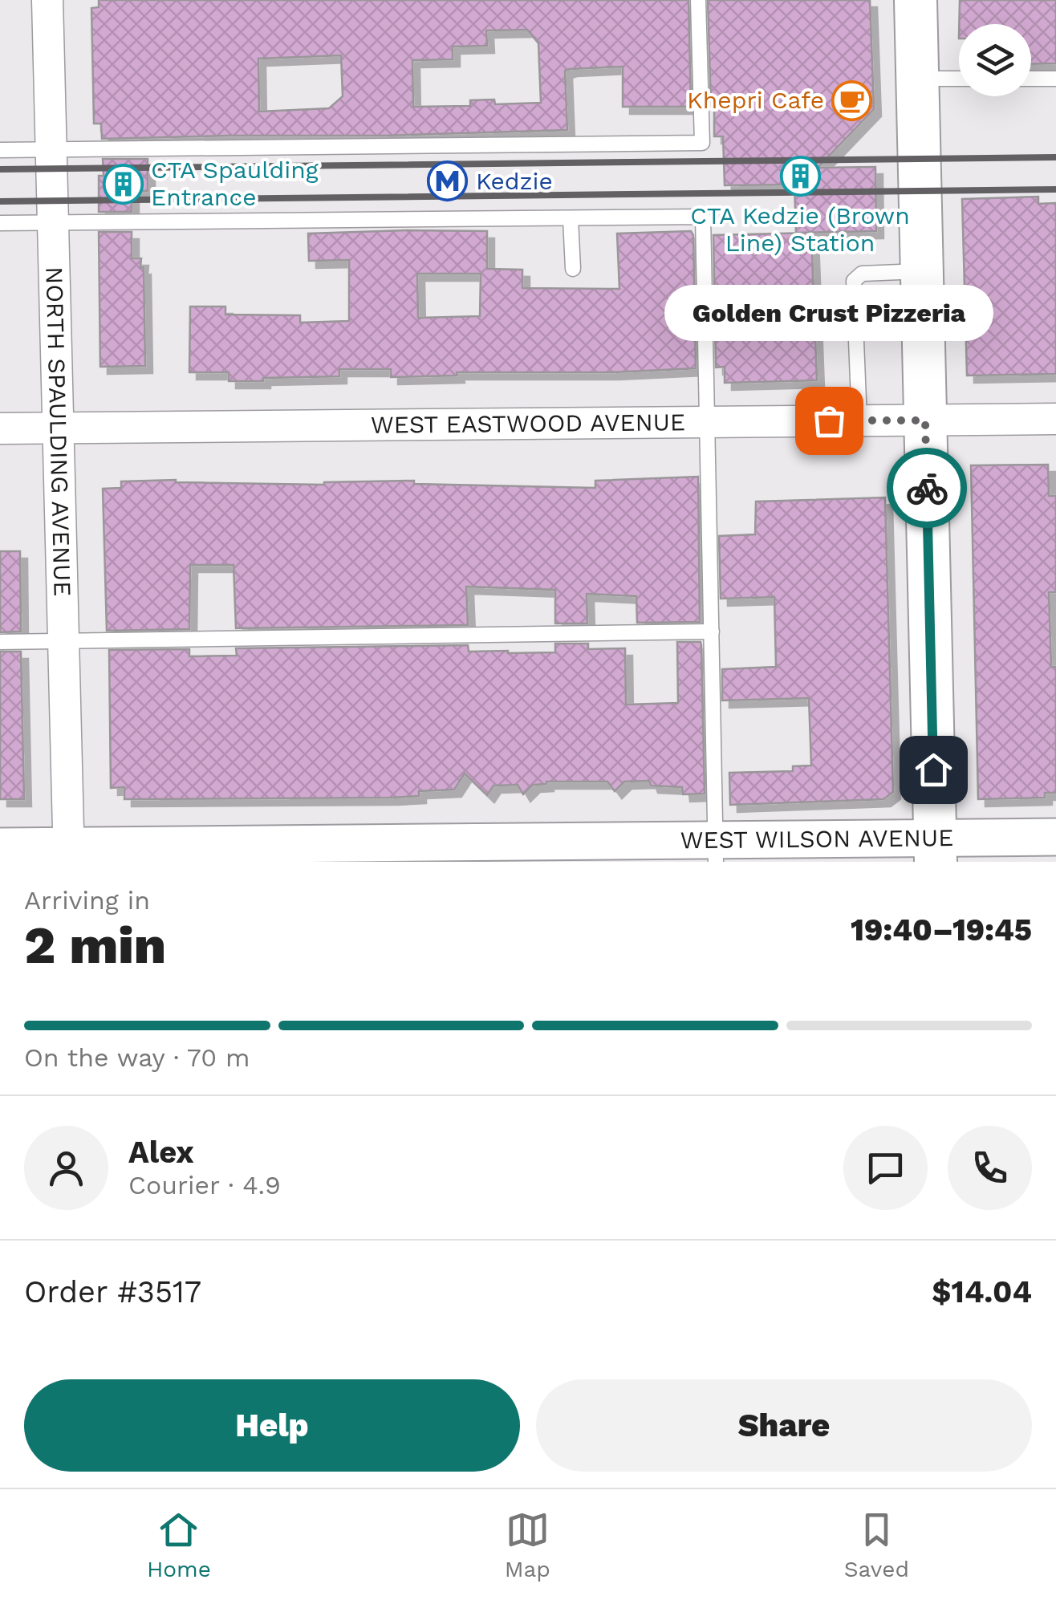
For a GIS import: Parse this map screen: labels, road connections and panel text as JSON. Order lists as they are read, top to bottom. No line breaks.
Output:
{"streets":{"street":["WEST EASTWOOD AVENUE","NORTH SPAULDING AVENUE","WEST WILSON AVENUE"]},"crossings":[["WEST EASTWOOD AVENUE","NORTH SPAULDING AVENUE"],["NORTH SPAULDING AVENUE","WEST WILSON AVENUE"]],"places":{"cafe":["Khepri Cafe"],"building":["CTA Kedzie (Brown Line) Station","CTA Spaulding Entrance"],"metro station":["Kedzie"],"other":["Golden Crust Pizzeria"]},"page":{"bubble":"Golden Crust Pizzeria","heading":["2 min","Arriving in","19:40–19:45"],"panel":["Alex","Courier · 4.9","Order #3517","$14.04"],"bar":"On the way · 70 m","buttons":["Help","Share"],"tabs":["Home","Map","Saved"]}}
